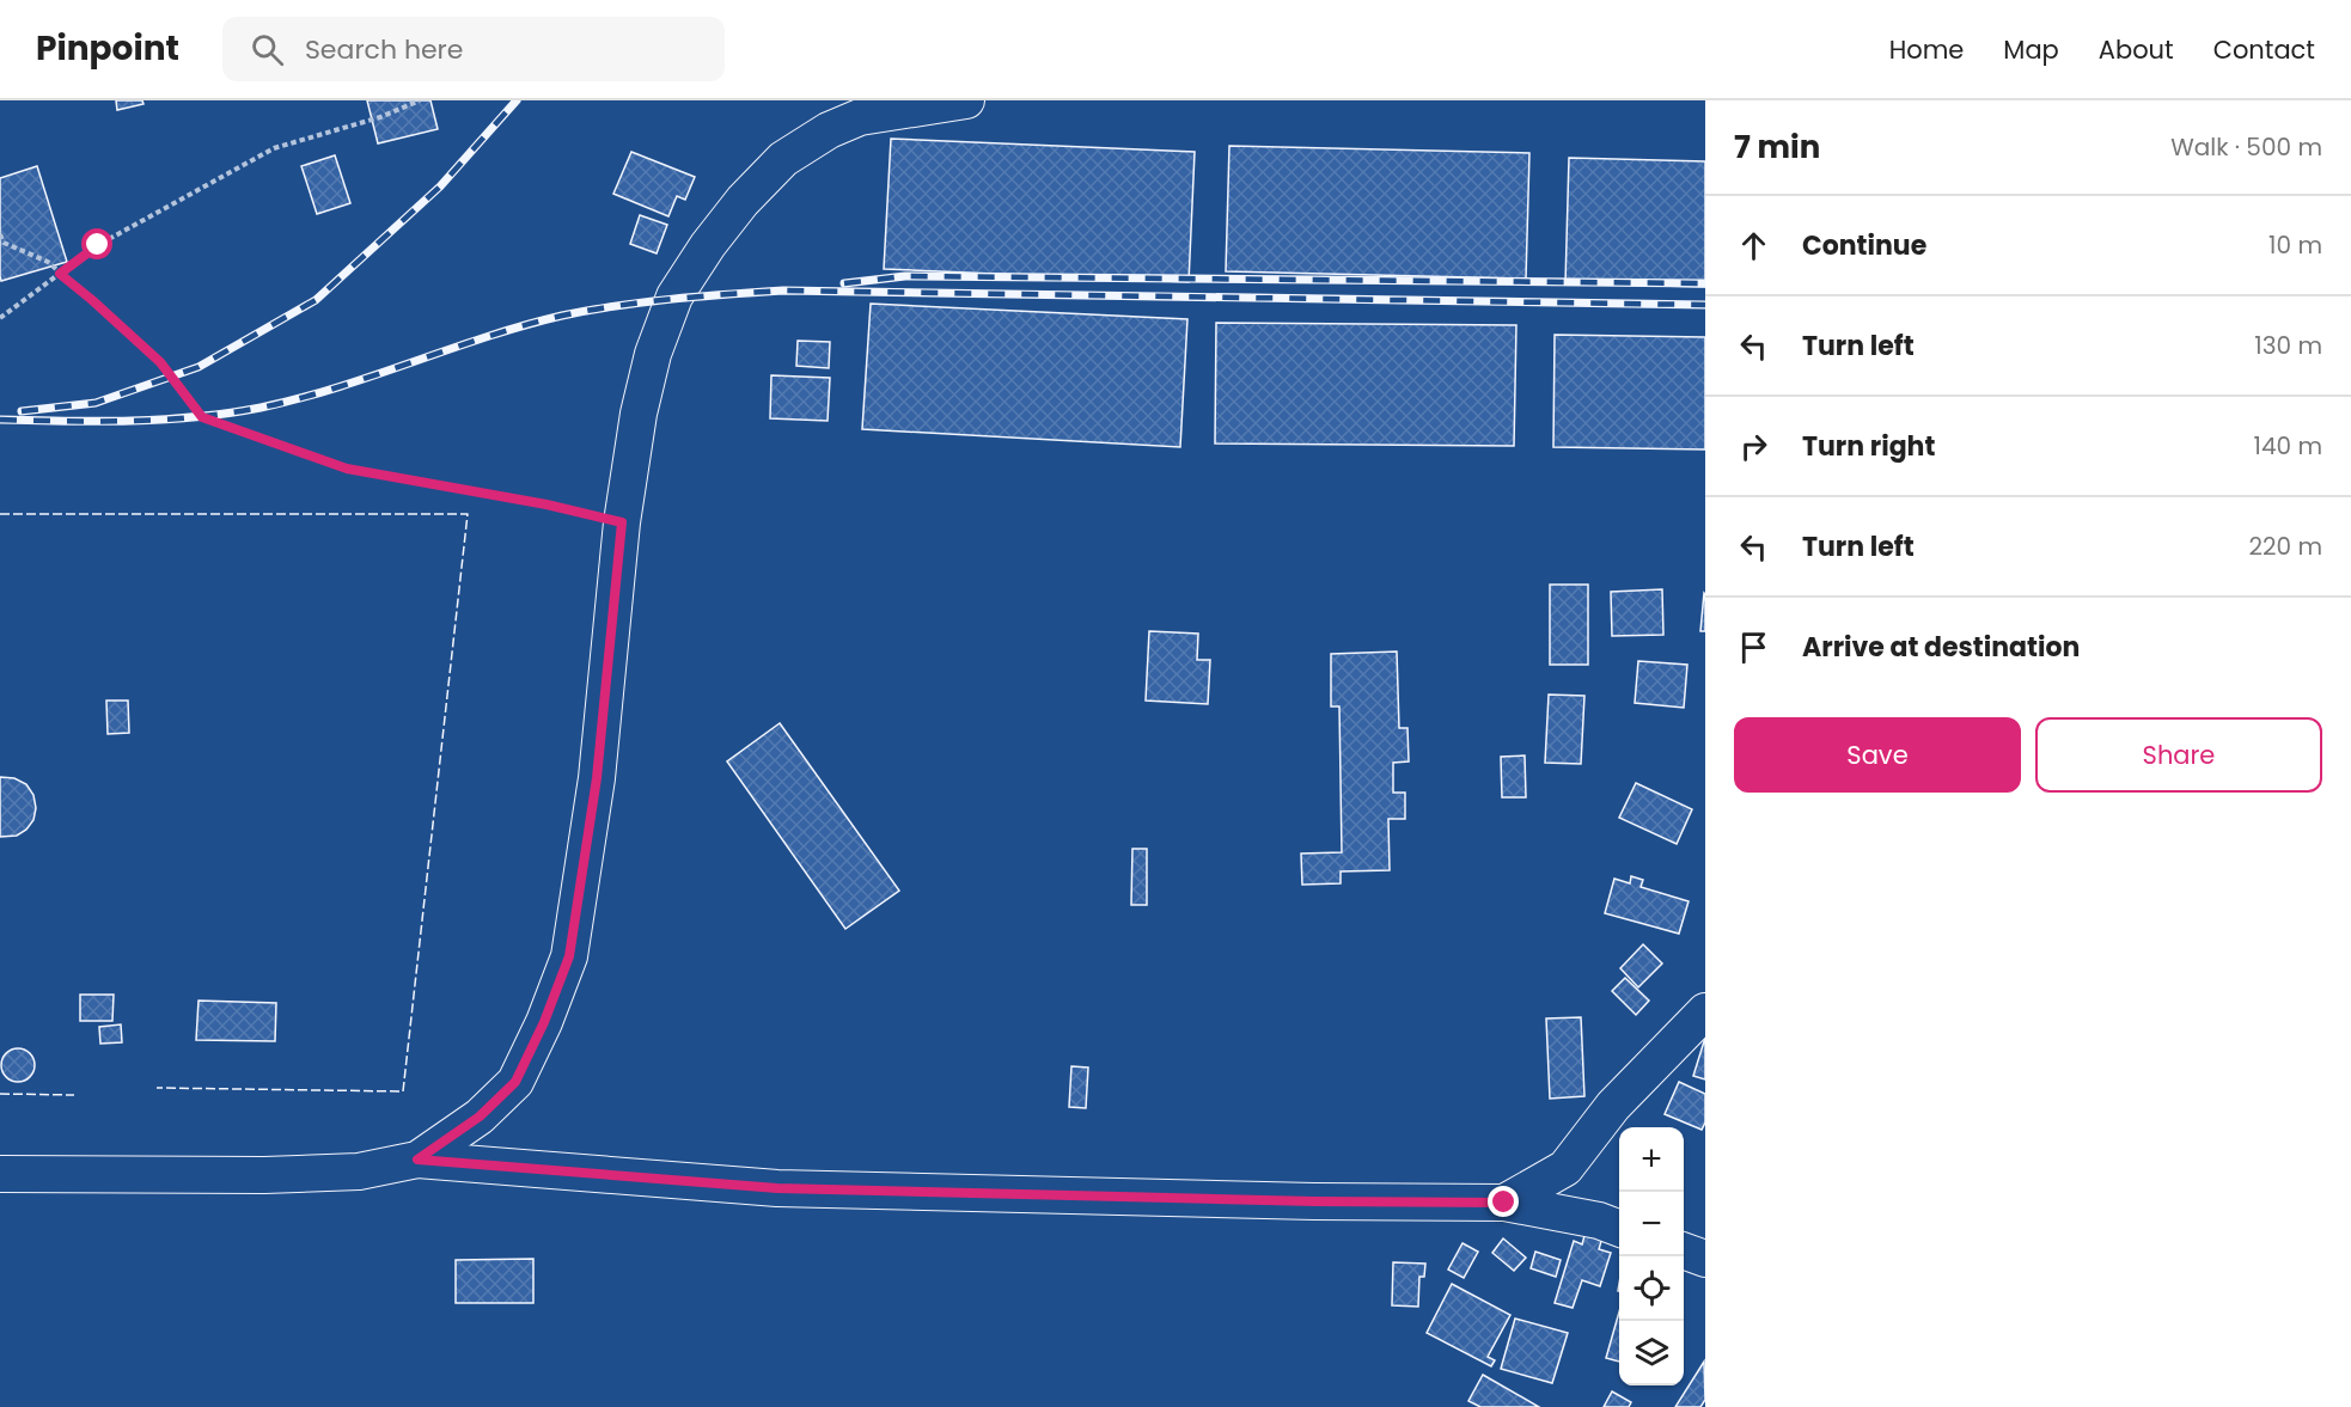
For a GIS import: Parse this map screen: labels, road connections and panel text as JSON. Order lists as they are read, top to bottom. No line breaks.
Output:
{"page":{"header":"Pinpoint","search":"Search here","nav":["Home","Map","About","Contact"],"heading":["7 min","Walk · 500 m"],"list":[["Continue","10 m"],["Turn left","130 m"],["Turn right","140 m"],["Turn left","220 m"],"Arrive at destination"],"buttons":["Save","Share"],"map_buttons":["+","−"]}}
